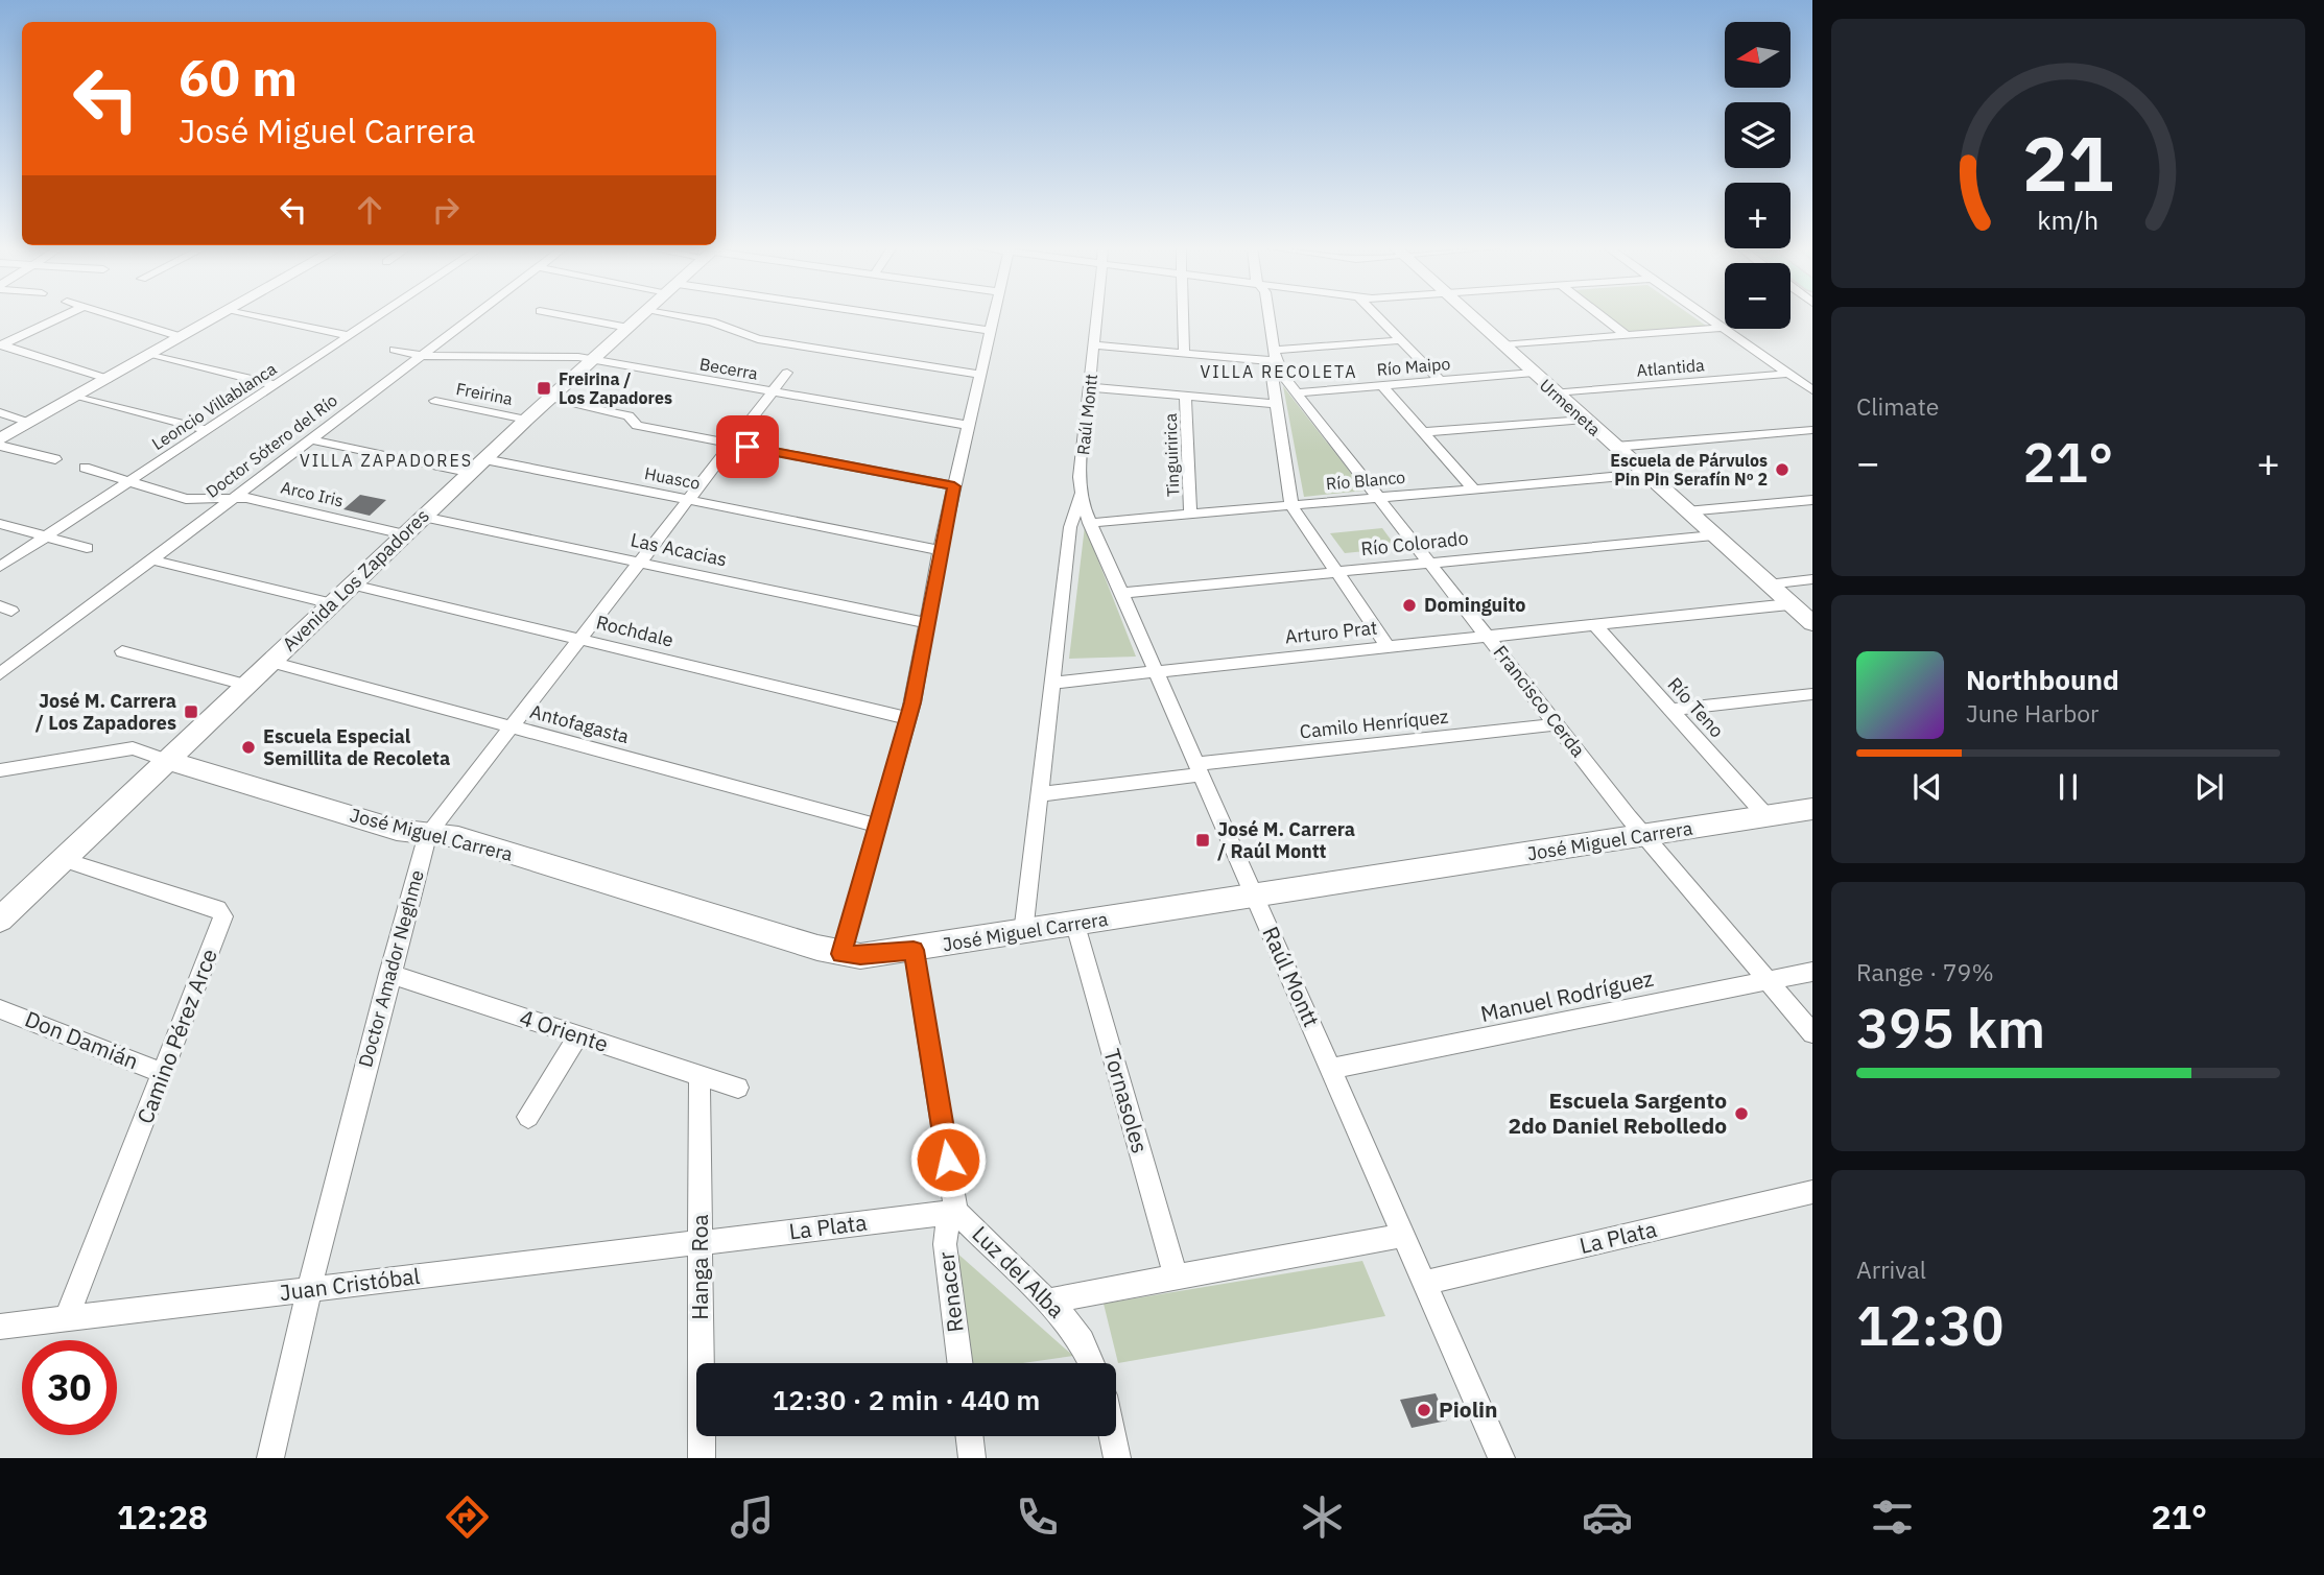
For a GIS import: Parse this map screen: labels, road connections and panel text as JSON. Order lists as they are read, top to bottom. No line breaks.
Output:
{"streets":{"street":["Río Maipo","Atlantida","Becerra","Freirina","Leoncio Villablanca","Urmeneta","Raúl Montt","Doctor Sótero del Río","Tinguiririca","Huasco","Río Blanco","Arco Iris","Río Colorado","Las Acacias","Avenida Los Zapadores","Rochdale","Arturo Prat","Francisco Cerda","Río Teno","Antofagasta","Camilo Henríquez","José Miguel Carrera","Doctor Amador Neghme","Manuel Rodríguez","4 Oriente","Camino Pérez Arce","Don Damián","Tornasoles","La Plata","Hanga Roa","Luz del Alba","Juan Cristóbal","Renacer"]},"crossings":[["Río Maipo","Urmeneta"],["Río Maipo","Francisco Cerda"],["Atlantida","Urmeneta"],["Becerra","Doctor Sótero del Río"],["Becerra","Avenida Los Zapadores"],["Becerra","Doctor Amador Neghme"],["Freirina","Avenida Los Zapadores"],["Leoncio Villablanca","Arco Iris"],["Urmeneta","Río Blanco"],["Urmeneta","Río Colorado"],["Urmeneta","Arturo Prat"],["Raúl Montt","Río Blanco"],["Raúl Montt","Río Colorado"],["Raúl Montt","Arturo Prat"],["Raúl Montt","Camilo Henríquez"],["Raúl Montt","José Miguel Carrera"],["Raúl Montt","Manuel Rodríguez"],["Raúl Montt","La Plata"],["Doctor Sótero del Río","Arco Iris"],["Tinguiririca","Río Blanco"],["Huasco","Avenida Los Zapadores"],["Huasco","Doctor Amador Neghme"],["Río Blanco","Francisco Cerda"],["Arco Iris","Avenida Los Zapadores"],["Río Colorado","Francisco Cerda"],["Las Acacias","Avenida Los Zapadores"],["Las Acacias","Doctor Amador Neghme"],["Avenida Los Zapadores","Rochdale"],["Avenida Los Zapadores","Antofagasta"],["Avenida Los Zapadores","José Miguel Carrera"],["Avenida Los Zapadores","Camino Pérez Arce"],["Rochdale","Doctor Amador Neghme"],["Arturo Prat","Francisco Cerda"],["Arturo Prat","Río Teno"],["Francisco Cerda","Camilo Henríquez"],["Francisco Cerda","José Miguel Carrera"],["Francisco Cerda","Manuel Rodríguez"],["Río Teno","José Miguel Carrera"],["Antofagasta","Doctor Amador Neghme"],["José Miguel Carrera","Doctor Amador Neghme"],["José Miguel Carrera","Tornasoles"],["José Miguel Carrera","Luz del Alba"],["Doctor Amador Neghme","4 Oriente"],["Doctor Amador Neghme","Juan Cristóbal"],["4 Oriente","Hanga Roa"],["Camino Pérez Arce","Don Damián"],["Camino Pérez Arce","Juan Cristóbal"],["La Plata","Hanga Roa"],["La Plata","Luz del Alba"],["La Plata","Juan Cristóbal"],["La Plata","Renacer"],["Hanga Roa","Juan Cristóbal"],["Luz del Alba","Renacer"]],"districts":["VILLA RECOLETA","VILLA ZAPADORES"],"places":{"transit":["Freirina / Los Zapadores","José M. Carrera / Los Zapadores","José M. Carrera / Raúl Montt"],"other":["Escuela de Párvulos Pin Pin Serafín Nº 2","Dominguito","Escuela Especial Semillita de Recoleta","Escuela Sargento 2do Daniel Rebolledo","Piolin"]},"north":"left","page":{"map_buttons":["+","−"],"turn":["60 m","José Miguel Carrera"],"tile":["Climate",["Range · 79%","395 km"],["Arrival","12:30"]],"heat":["−","21°","+"],"song":["Northbound","June Harbor"],"limit":"30","trip":"12:30 · 2 min · 440 m","tabs":["12:28","21°"],"gauge":["21","km/h"]}}
